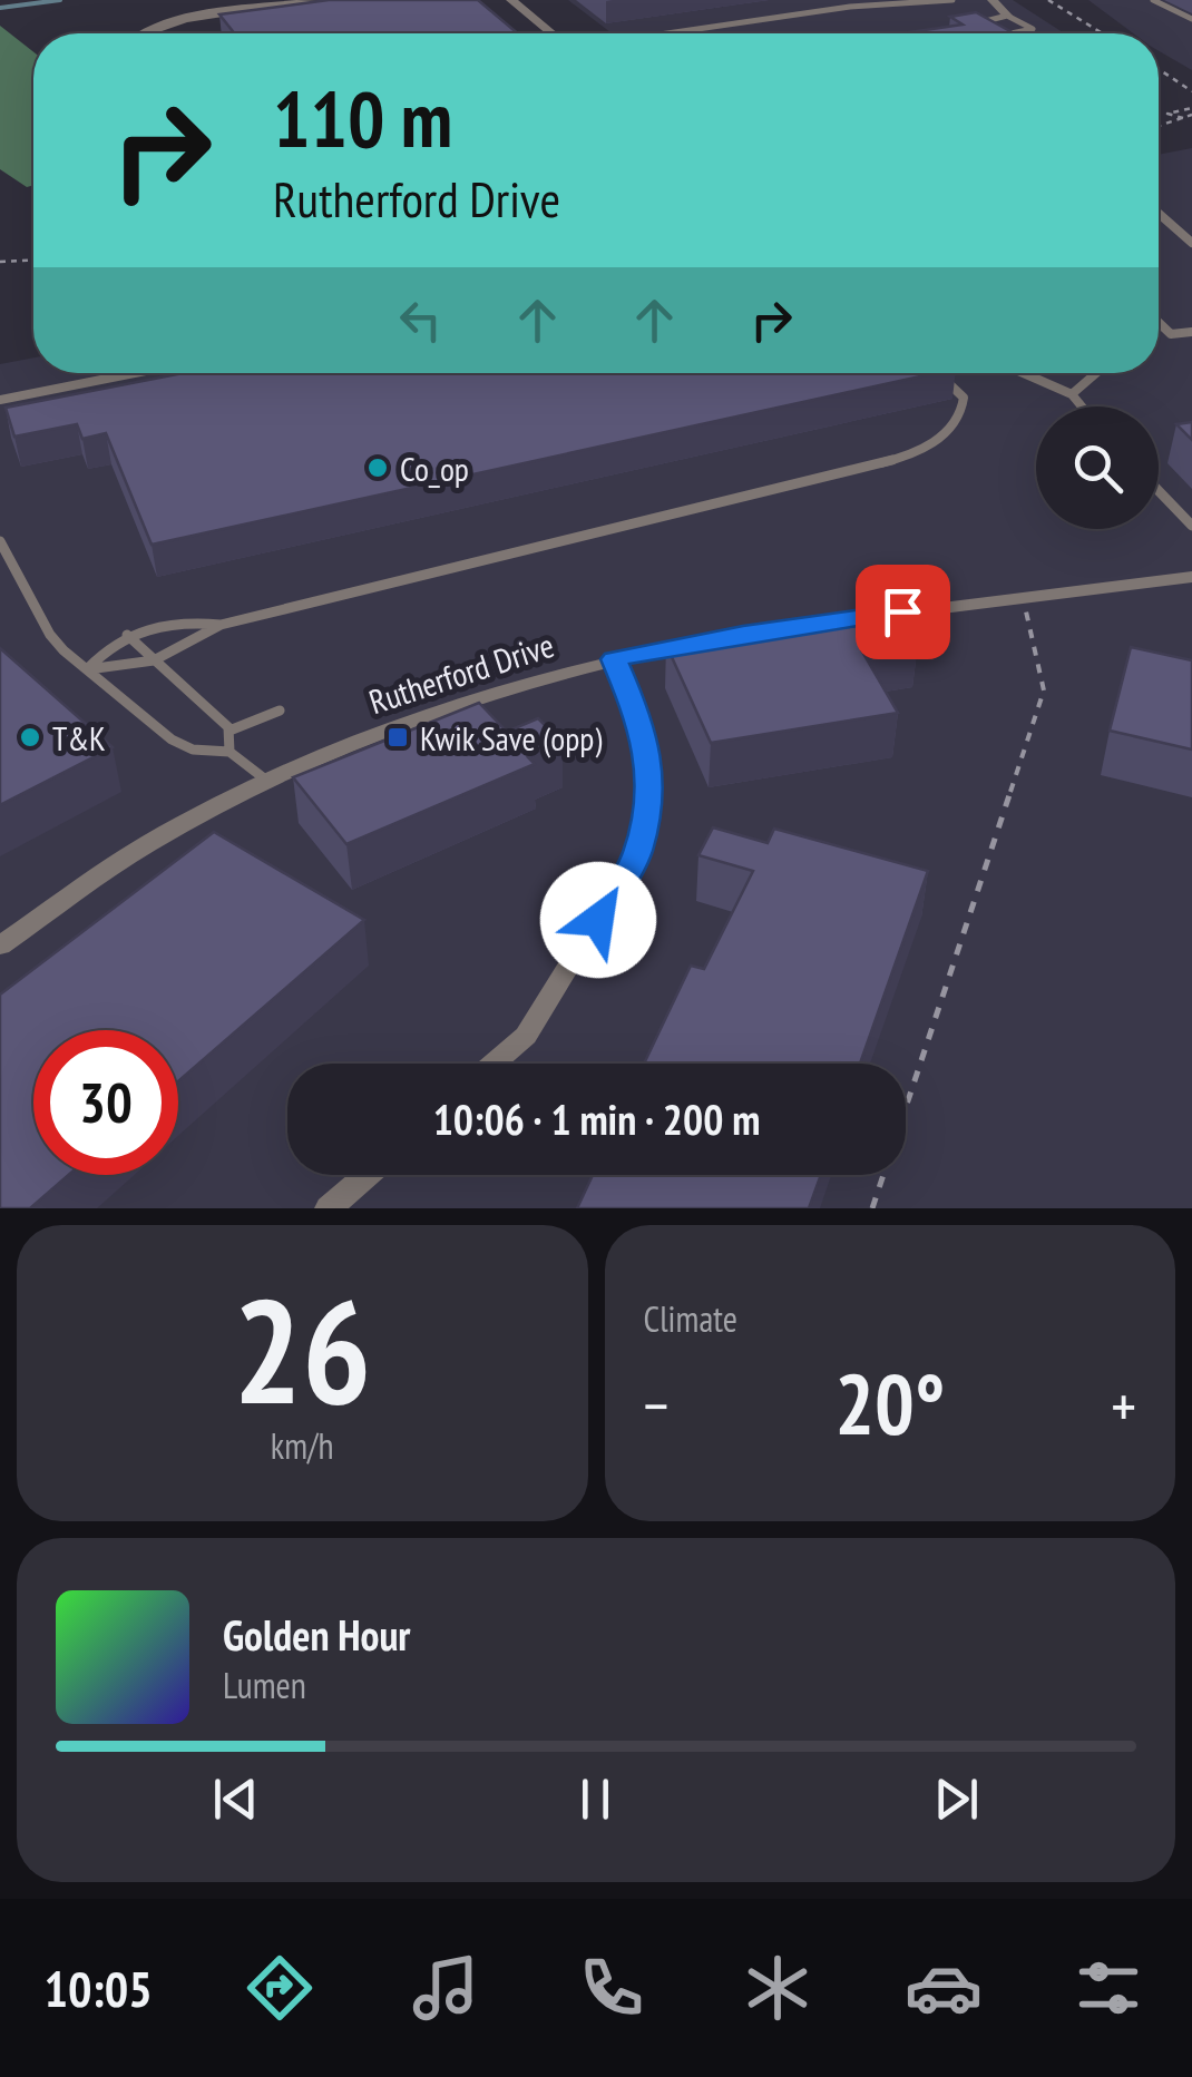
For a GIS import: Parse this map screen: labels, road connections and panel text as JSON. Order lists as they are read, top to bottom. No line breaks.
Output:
{"streets":{"street":["Rutherford Drive"]},"places":{"other":["Co_op","T&K"],"transit":["Kwik Save (opp)"]},"page":{"turn":["110 m","Rutherford Drive"],"limit":"30","trip":"10:06 · 1 min · 200 m","tile":[["26","km/h"],"Climate"],"heat":["−","20°","+"],"song":["Golden Hour","Lumen"],"tabs":"10:05"}}
